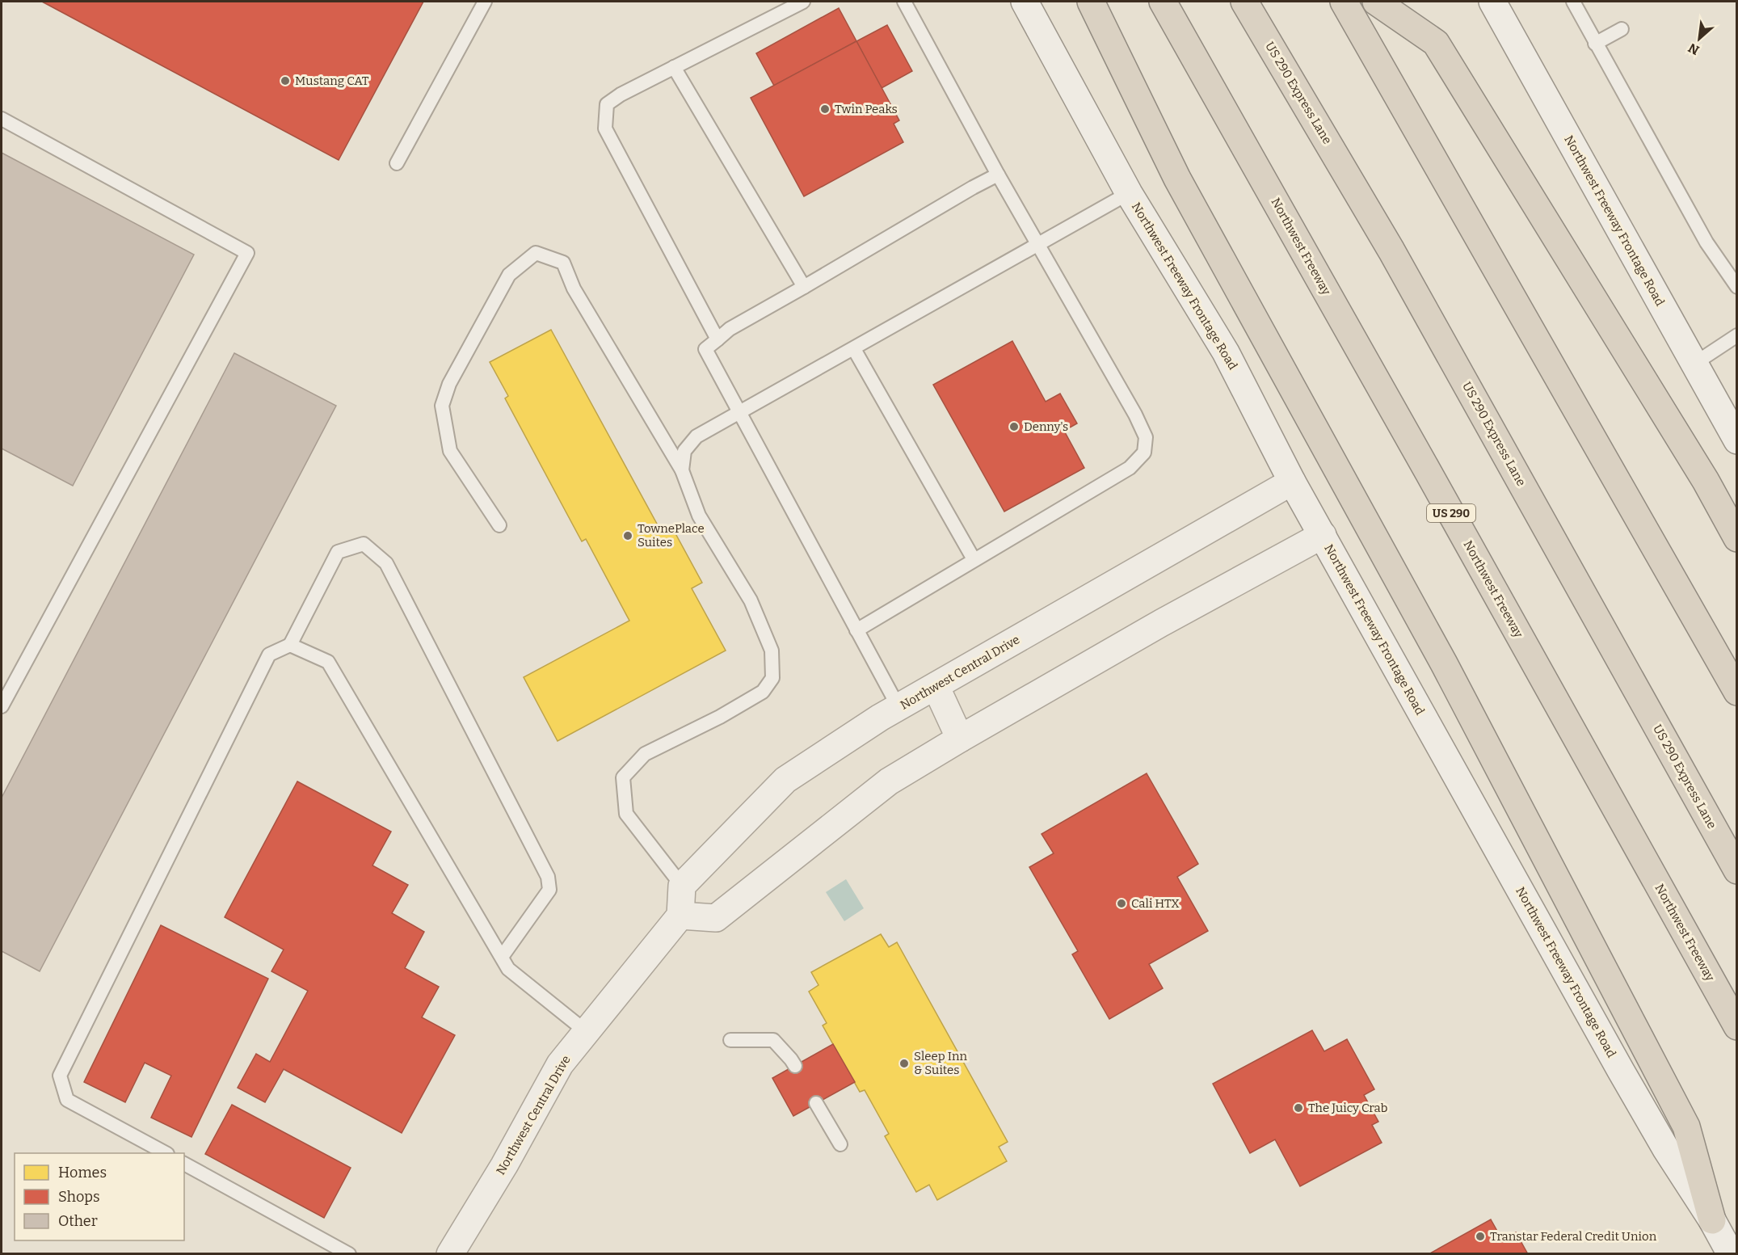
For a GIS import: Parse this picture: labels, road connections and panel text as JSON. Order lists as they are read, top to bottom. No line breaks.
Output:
{"streets":{"highway":["US 290 Express Lane","Northwest Freeway","US 290"],"street":["Northwest Freeway Frontage Road","Northwest Central Drive"]},"crossings":[["Northwest Freeway Frontage Road","Northwest Central Drive"]],"places":["Mustang CAT","Twin Peaks","Denny's","TownePlace Suites","Cali HTX","Sleep Inn & Suites","The Juicy Crab","Transtar Federal Credit Union"],"legend":["Homes","Shops","Other"],"north":"bottom left"}
